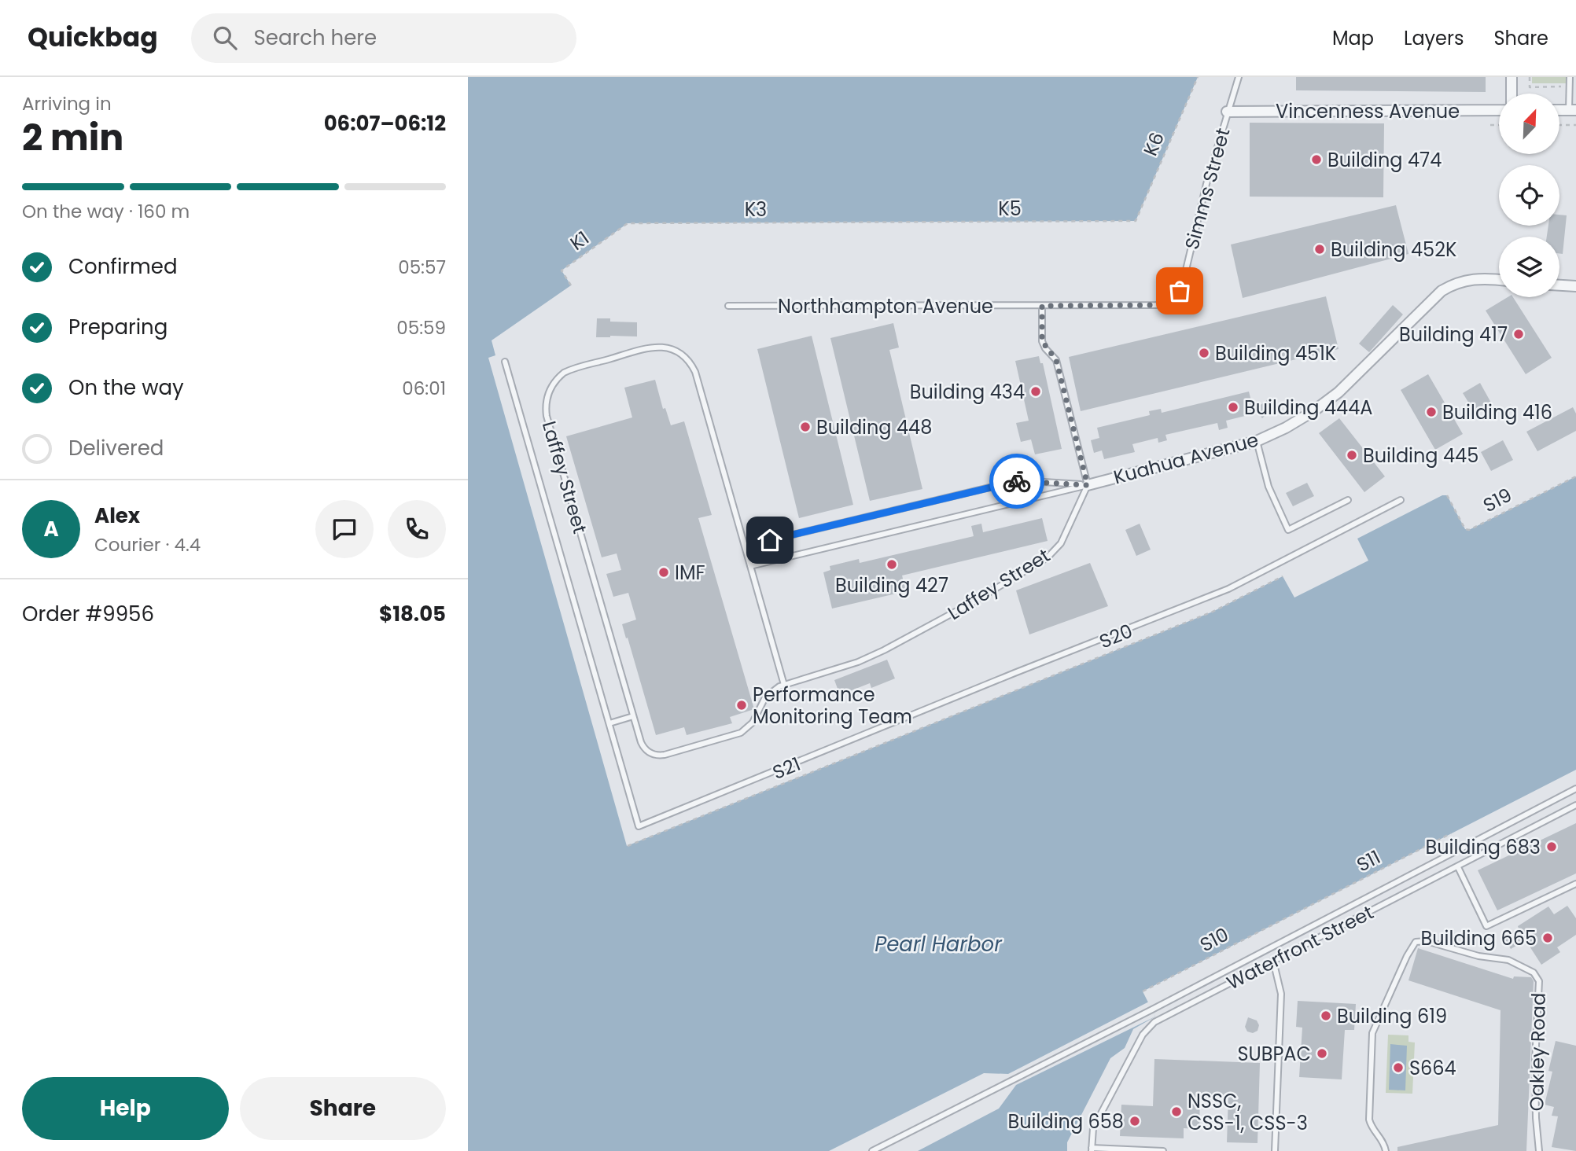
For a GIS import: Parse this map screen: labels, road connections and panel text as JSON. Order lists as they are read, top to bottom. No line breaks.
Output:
{"streets":{"street":["Vincenness Avenue","Kuahua Avenue"],"lane":["Simms Street","Northhampton Avenue","Laffey Street","Waterfront Street","Oakley Road"],"path":["K6","K5","K3","K1","S19","S20","S21","S11","S10"]},"crossings":[["Vincenness Avenue","Simms Street"],["K6","K5"],["Simms Street","Northhampton Avenue"],["K5","K3"],["K3","K1"],["Kuahua Avenue","Laffey Street"],["S20","S21"],["S11","S10"]],"water":["Pearl Harbor"],"places":["Building 474","Building 452K","Building 417","Building 451K","Building 434","Building 444A","Building 416","Building 448","Building 445","Building 427","IMF","Performance Monitoring Team","Building 683","Building 665","Building 619","SUBPAC","S664","NSSC, CSS-1, CSS-3","Building 658"],"north":"top right","page":{"header":"Quickbag","search":"Search here","nav":["Map","Layers","Share"],"heading":["2 min","Arriving in","06:07–06:12"],"panel":["Alex","Courier · 4.4","Order #9956","$18.05"],"bar":"On the way · 160 m","list":[["Confirmed","05:57"],["Preparing","05:59"],["On the way","06:01"],"Delivered"],"round":"A","buttons":["Help","Share"]}}
